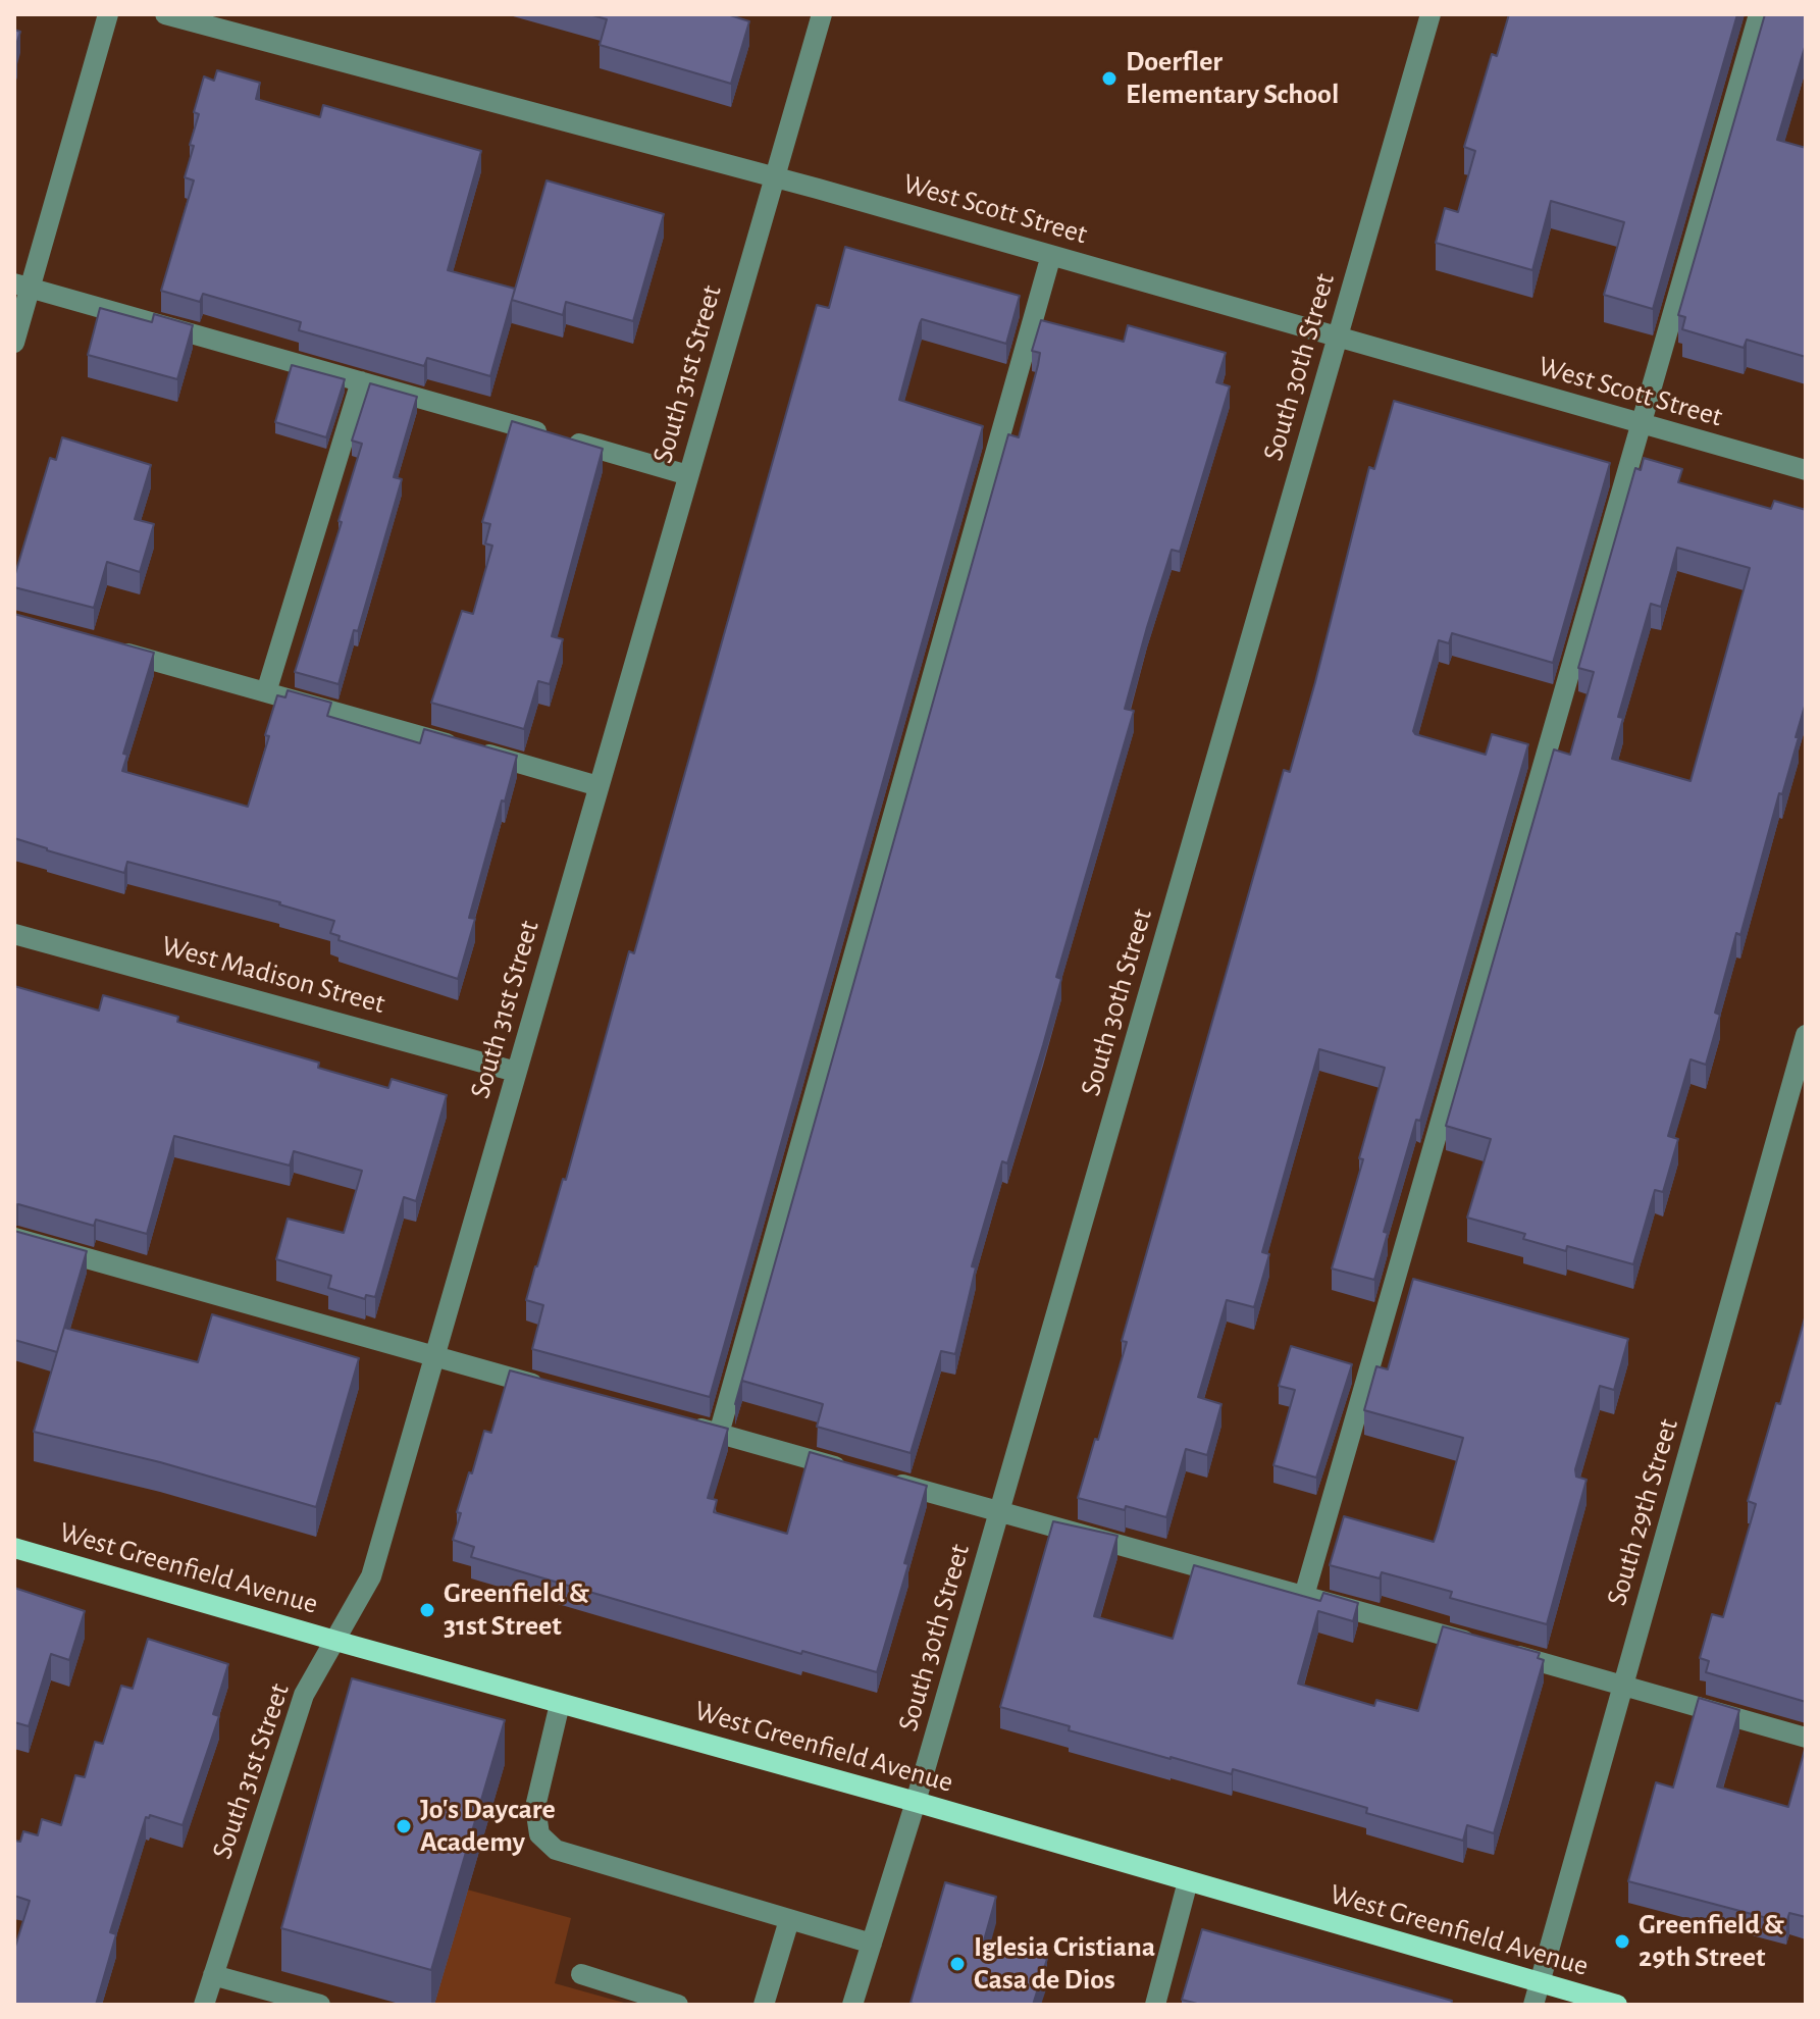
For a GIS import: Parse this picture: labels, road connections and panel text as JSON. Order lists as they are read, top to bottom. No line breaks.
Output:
{"streets":{"main road":["West Greenfield Avenue"],"street":["West Scott Street","South 30th Street","South 31st Street","West Madison Street","South 29th Street"]},"crossings":[["West Scott Street","South 30th Street"],["West Scott Street","South 31st Street"],["South 30th Street","West Greenfield Avenue"],["South 31st Street","West Madison Street"],["South 31st Street","West Greenfield Avenue"],["South 29th Street","West Greenfield Avenue"]],"places":["Doerfler Elementary School","Greenfield & 31st Street","Jo's Daycare Academy","Greenfield & 29th Street","Iglesia Cristiana Casa de Dios"]}
